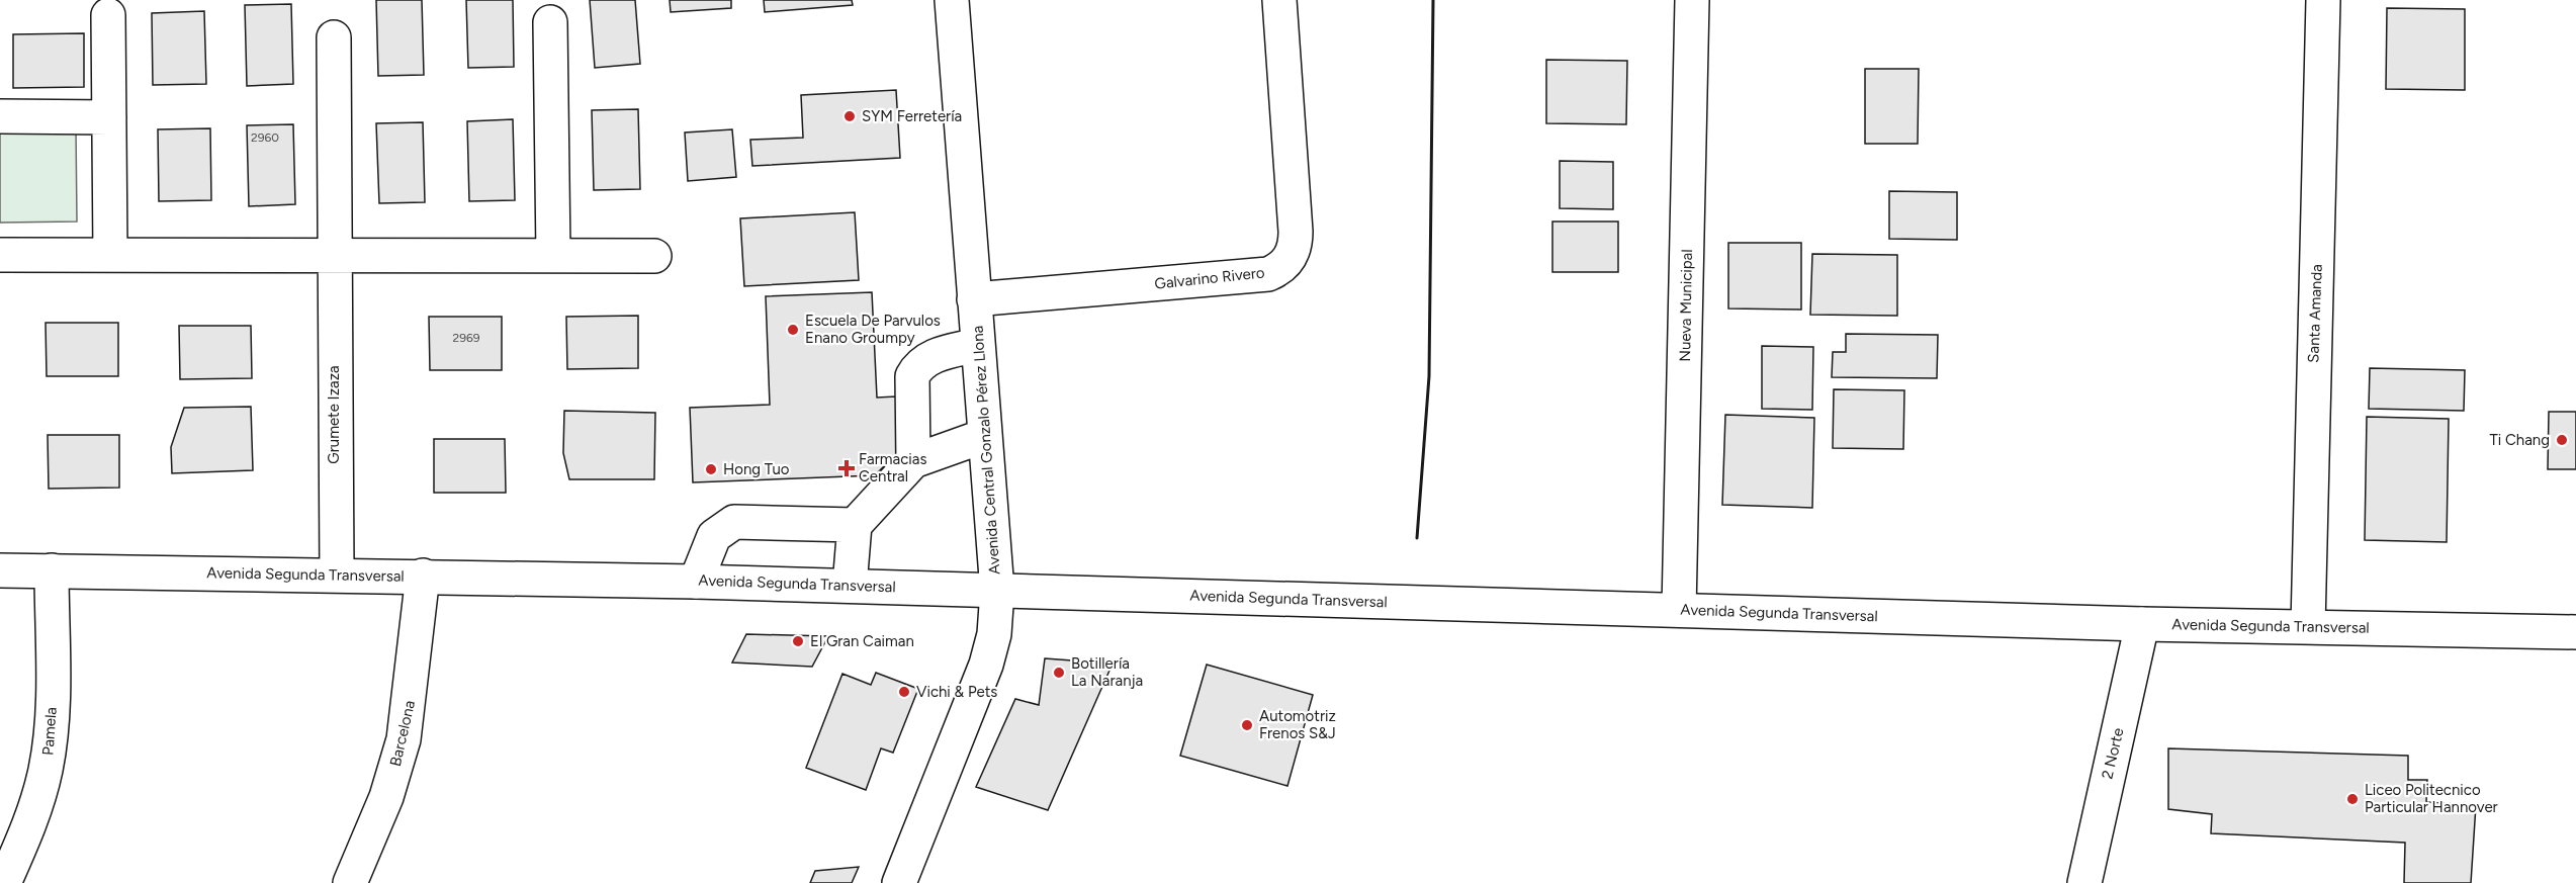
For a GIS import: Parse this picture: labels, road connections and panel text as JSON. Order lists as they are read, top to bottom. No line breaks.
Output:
{"streets":{"street":["Galvarino Rivero","Nueva Municipal","Santa Amanda","Grumete Izaza","Avenida Central Gonzalo Pérez Llona","Avenida Segunda Transversal","Pamela","Barcelona","2 Norte"]},"crossings":[["Galvarino Rivero","Avenida Central Gonzalo Pérez Llona"],["Nueva Municipal","Avenida Segunda Transversal"],["Santa Amanda","Avenida Segunda Transversal"],["Grumete Izaza","Avenida Segunda Transversal"],["Avenida Central Gonzalo Pérez Llona","Avenida Segunda Transversal"],["Avenida Segunda Transversal","Pamela"],["Avenida Segunda Transversal","Barcelona"],["Avenida Segunda Transversal","2 Norte"]],"places":{"other":["SYM Ferretería","Escuela De Parvulos Enano Groumpy","Ti Chang","Hong Tuo","El Gran Caiman","Botillería La Naranja","Vichi & Pets","Automotriz Frenos S&J","Liceo Politecnico Particular Hannover"],"health":["Farmacias Central"]},"house_numbers":["2960","2969"]}
